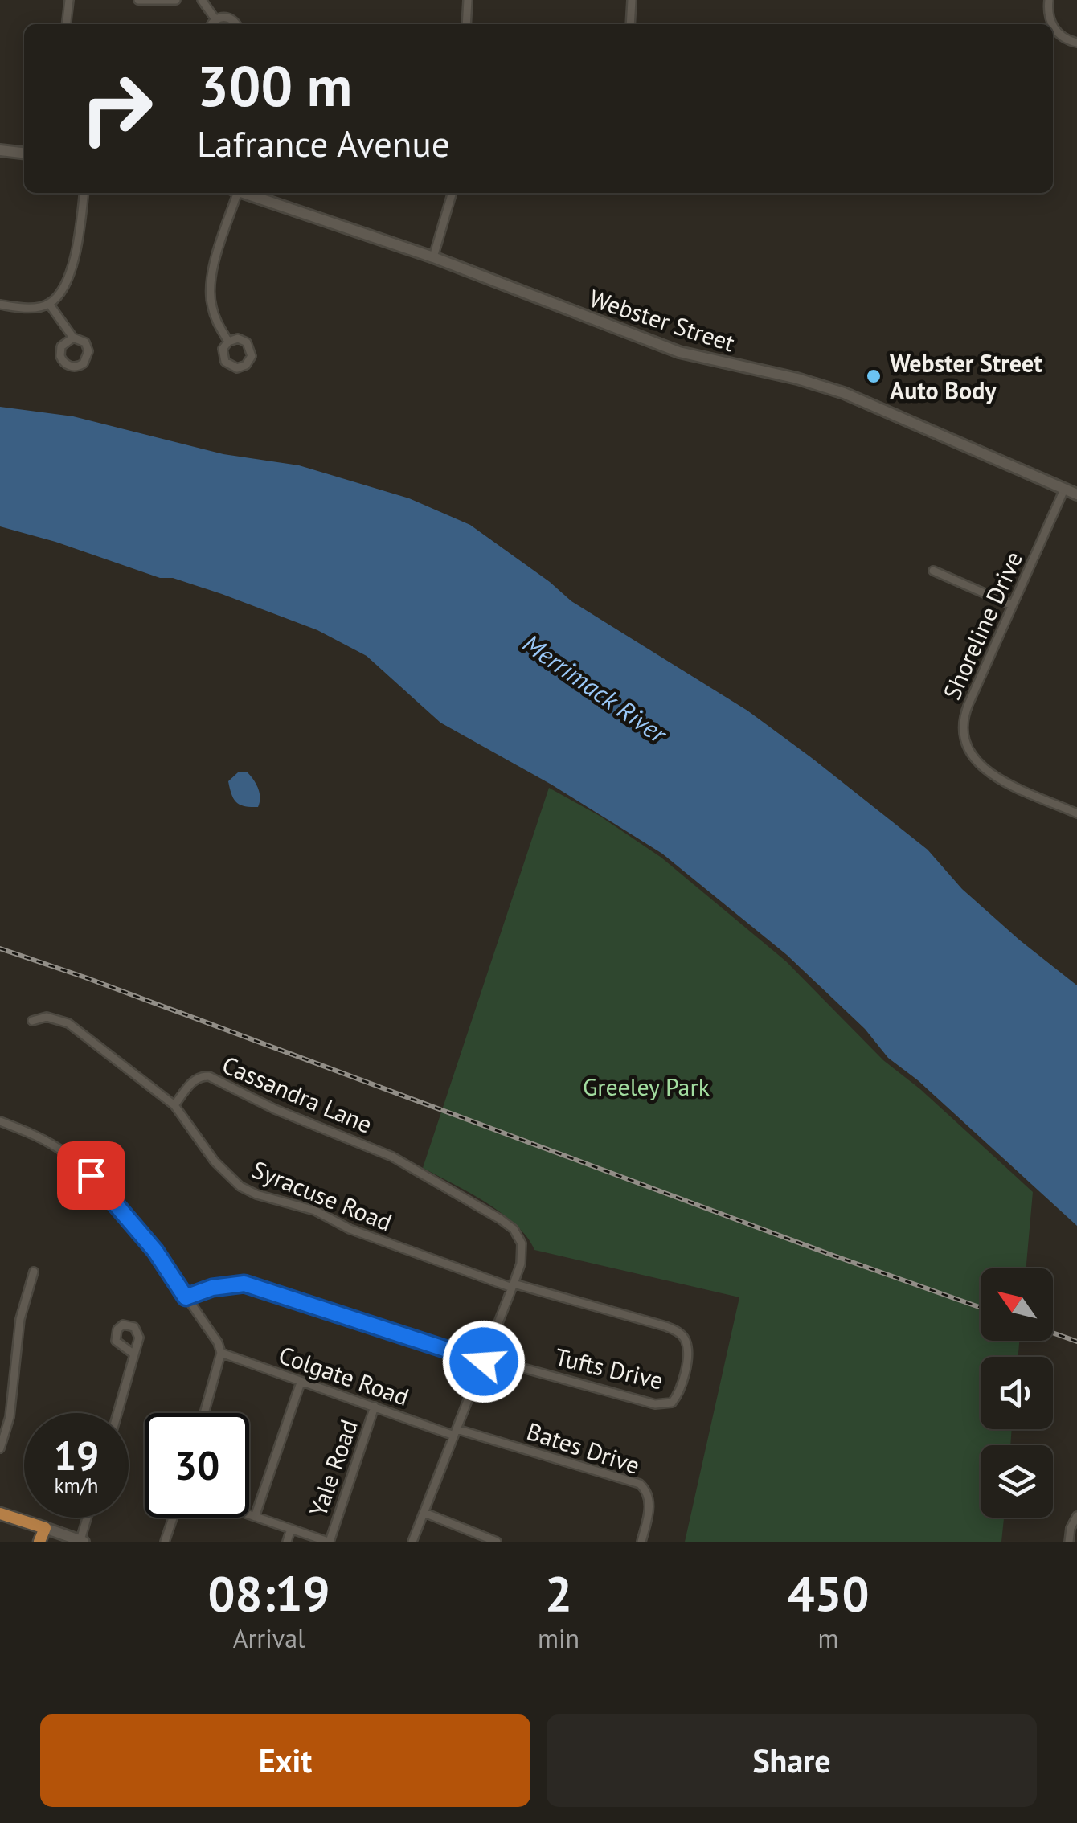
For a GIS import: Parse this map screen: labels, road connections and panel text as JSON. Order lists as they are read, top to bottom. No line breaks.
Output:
{"streets":{"main road":["Webster Street"],"street":["Shoreline Drive","Cassandra Lane","Syracuse Road","Tufts Drive","Colgate Road","Bates Drive","Yale Road"]},"crossings":[["Webster Street","Shoreline Drive"],["Cassandra Lane","Syracuse Road"],["Cassandra Lane","Tufts Drive"],["Cassandra Lane","Colgate Road"],["Cassandra Lane","Bates Drive"],["Syracuse Road","Tufts Drive"],["Colgate Road","Bates Drive"],["Colgate Road","Yale Road"]],"water":["Merrimack River"],"parks":["Greeley Park"],"places":["Webster Street Auto Body"],"north":"top left","page":{"turn":["300 m","Lafrance Avenue"],"speed":"19 km/h","limit":"30","eta":["08:19","Arrival","2","min","450","m"],"buttons":["Exit","Share"]}}
